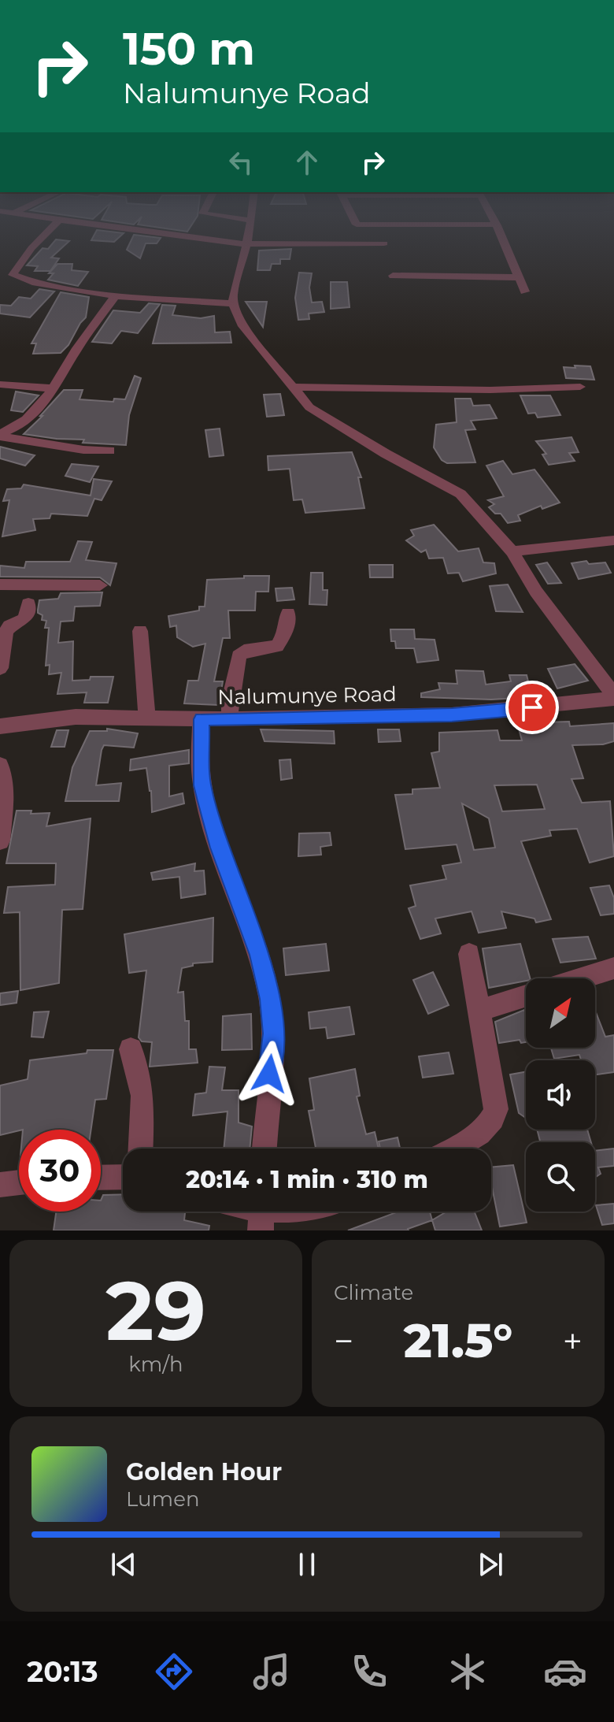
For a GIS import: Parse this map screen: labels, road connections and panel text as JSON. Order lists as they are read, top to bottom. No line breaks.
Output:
{"streets":{"street":["Nalumunye Road"]},"north":"top right","page":{"turn":["150 m","Nalumunye Road"],"limit":"30","trip":"20:14 · 1 min · 310 m","tile":[["29","km/h"],"Climate"],"heat":["−","21.5°","+"],"song":["Golden Hour","Lumen"],"tabs":"20:13"}}
